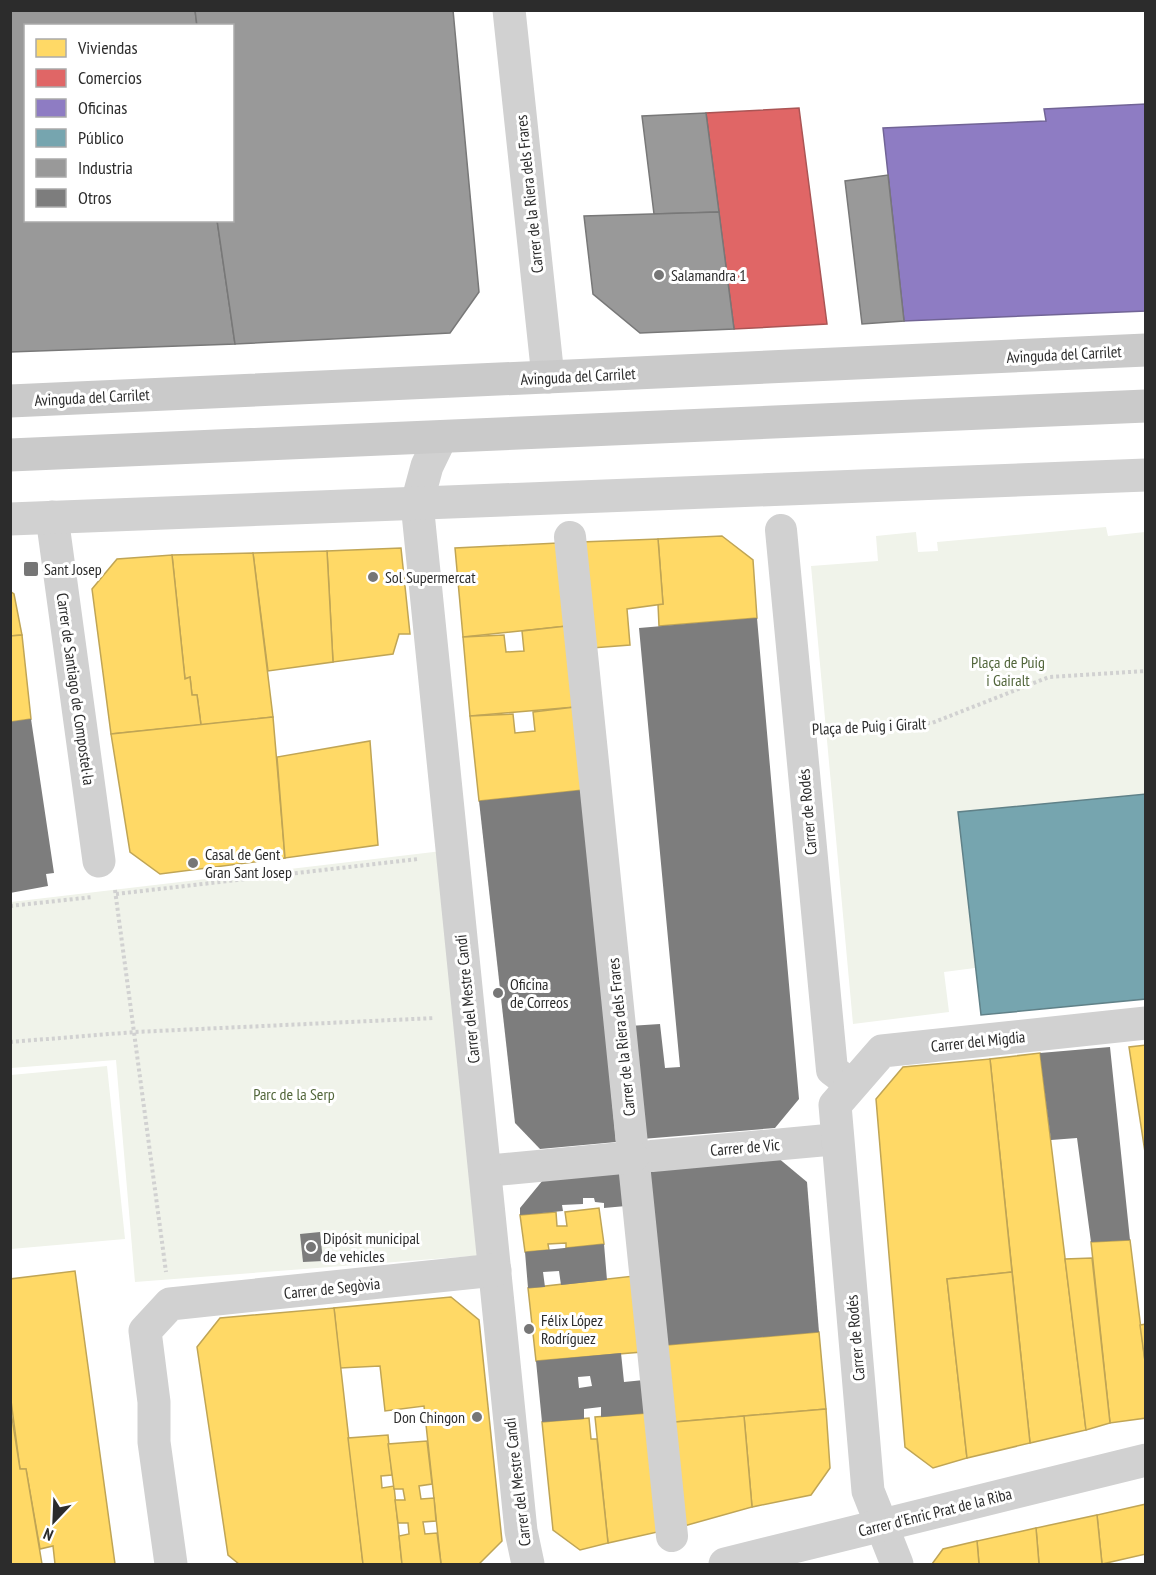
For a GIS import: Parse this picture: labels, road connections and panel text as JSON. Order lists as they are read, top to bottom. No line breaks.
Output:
{"streets":{"main road":["Avinguda del Carrilet"],"street":["Carrer de la Riera dels Frares","Carrer de Santiago de Compostel·la","Carrer de Rodés","Carrer del Mestre Candi","Carrer del Migdia","Carrer de Vic","Carrer de Segòvia","Carrer d'Enric Prat de la Riba"],"path":["Plaça de Puig i Giralt"]},"crossings":[["Carrer de la Riera dels Frares","Avinguda del Carrilet"],["Carrer de la Riera dels Frares","Carrer de Vic"],["Plaça de Puig i Giralt","Carrer de Rodés"],["Carrer de Rodés","Carrer del Migdia"],["Carrer de Rodés","Carrer de Vic"],["Carrer de Rodés","Carrer d'Enric Prat de la Riba"],["Carrer del Mestre Candi","Carrer de Vic"],["Carrer del Mestre Candi","Carrer de Segòvia"]],"parks":["Plaça de Puig i Gairalt","Parc de la Serp"],"places":{"other":["Salamandra 1","Sol Supermercat","Casal de Gent Gran Sant Josep","Oficina de Correos","Dipósit municipal de vehicles","Félix López Rodríguez","Don Chingon"],"transit":["Sant Josep"]},"legend":["Viviendas","Comercios","Oficinas","Público","Industria","Otros"],"north":"bottom left"}
